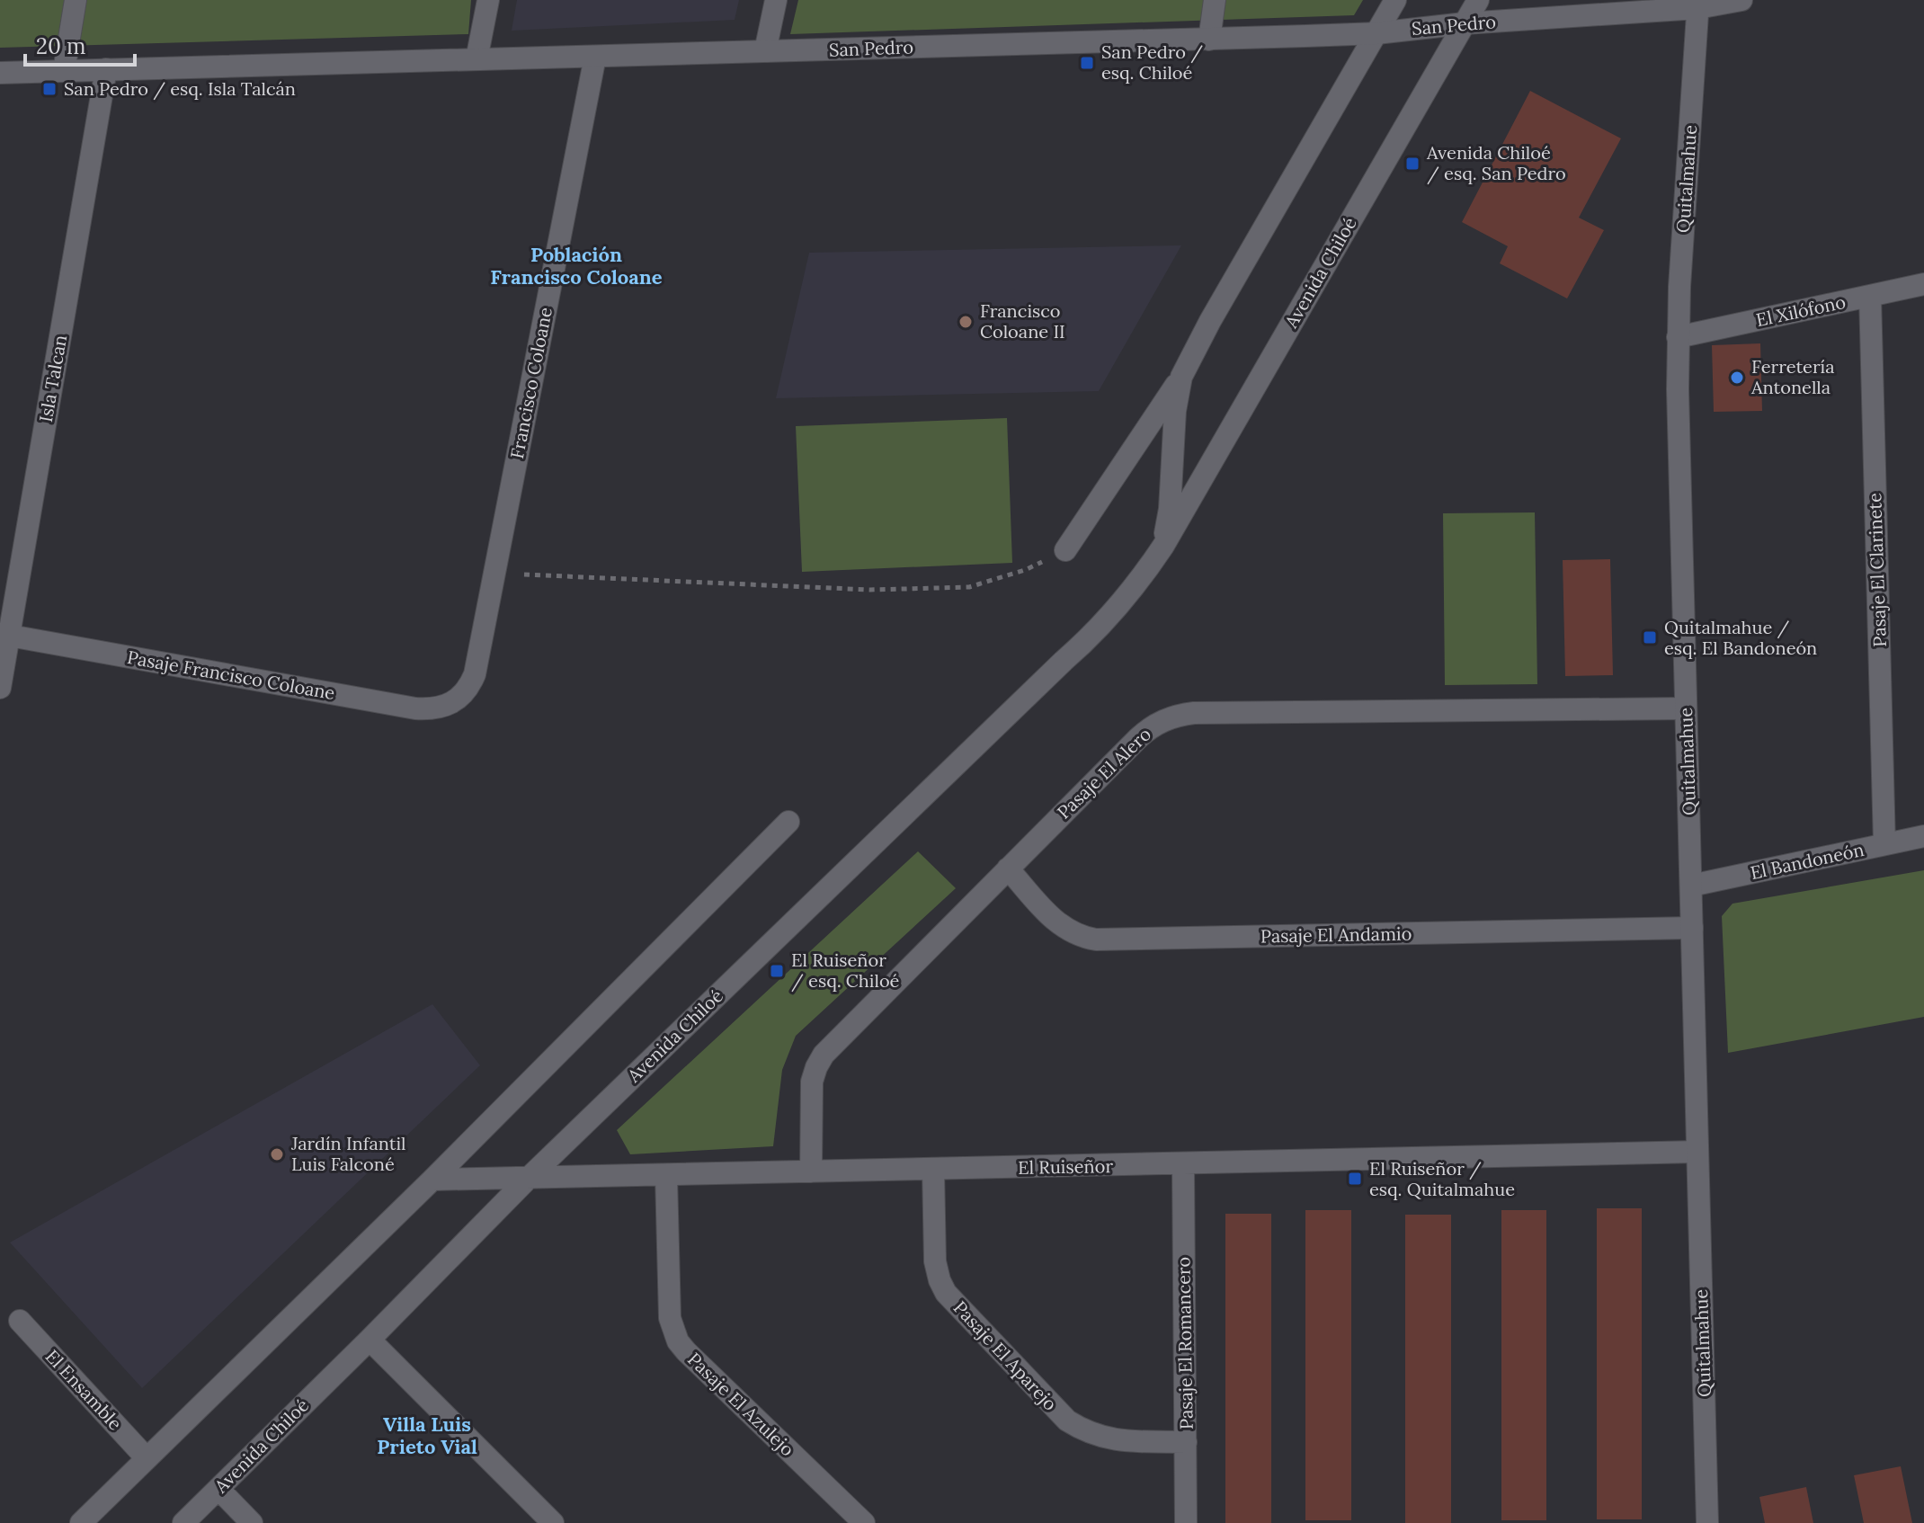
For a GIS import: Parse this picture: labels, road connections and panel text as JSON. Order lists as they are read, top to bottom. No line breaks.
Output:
{"streets":{"street":["San Pedro","Quitalmahue","Avenida Chiloé","El Xilófono","Isla Talcan","Francisco Coloane","Pasaje El Clarinete","Pasaje Francisco Coloane","Pasaje El Alero","El Bandoneón","Pasaje El Andamio","El Ruiseñor","Pasaje El Romancero","Pasaje El Aparejo","El Ensamble","Pasaje El Azulejo"]},"crossings":[["San Pedro","Quitalmahue"],["San Pedro","Avenida Chiloé"],["San Pedro","Isla Talcan"],["San Pedro","Francisco Coloane"],["Quitalmahue","El Xilófono"],["Quitalmahue","Pasaje El Alero"],["Quitalmahue","El Bandoneón"],["Quitalmahue","Pasaje El Andamio"],["Quitalmahue","El Ruiseñor"],["Avenida Chiloé","El Ruiseñor"],["El Xilófono","Pasaje El Clarinete"],["Isla Talcan","Pasaje Francisco Coloane"],["Francisco Coloane","Pasaje Francisco Coloane"],["Pasaje El Clarinete","El Bandoneón"],["Pasaje El Alero","Pasaje El Andamio"],["Pasaje El Alero","El Ruiseñor"],["El Ruiseñor","Pasaje El Romancero"],["El Ruiseñor","Pasaje El Aparejo"],["El Ruiseñor","Pasaje El Azulejo"],["Pasaje El Romancero","Pasaje El Aparejo"]],"districts":["Población Francisco Coloane","Villa Luis Prieto Vial"],"places":{"transit":["San Pedro / esq. Chiloé","San Pedro / esq. Isla Talcán","Avenida Chiloé / esq. San Pedro","Quitalmahue / esq. El Bandoneón","El Ruiseñor / esq. Chiloé","El Ruiseñor / esq. Quitalmahue"],"other":["Francisco Coloane II","Ferretería Antonella","Jardín Infantil Luis Falconé"]},"scale_bar":"20 m"}
